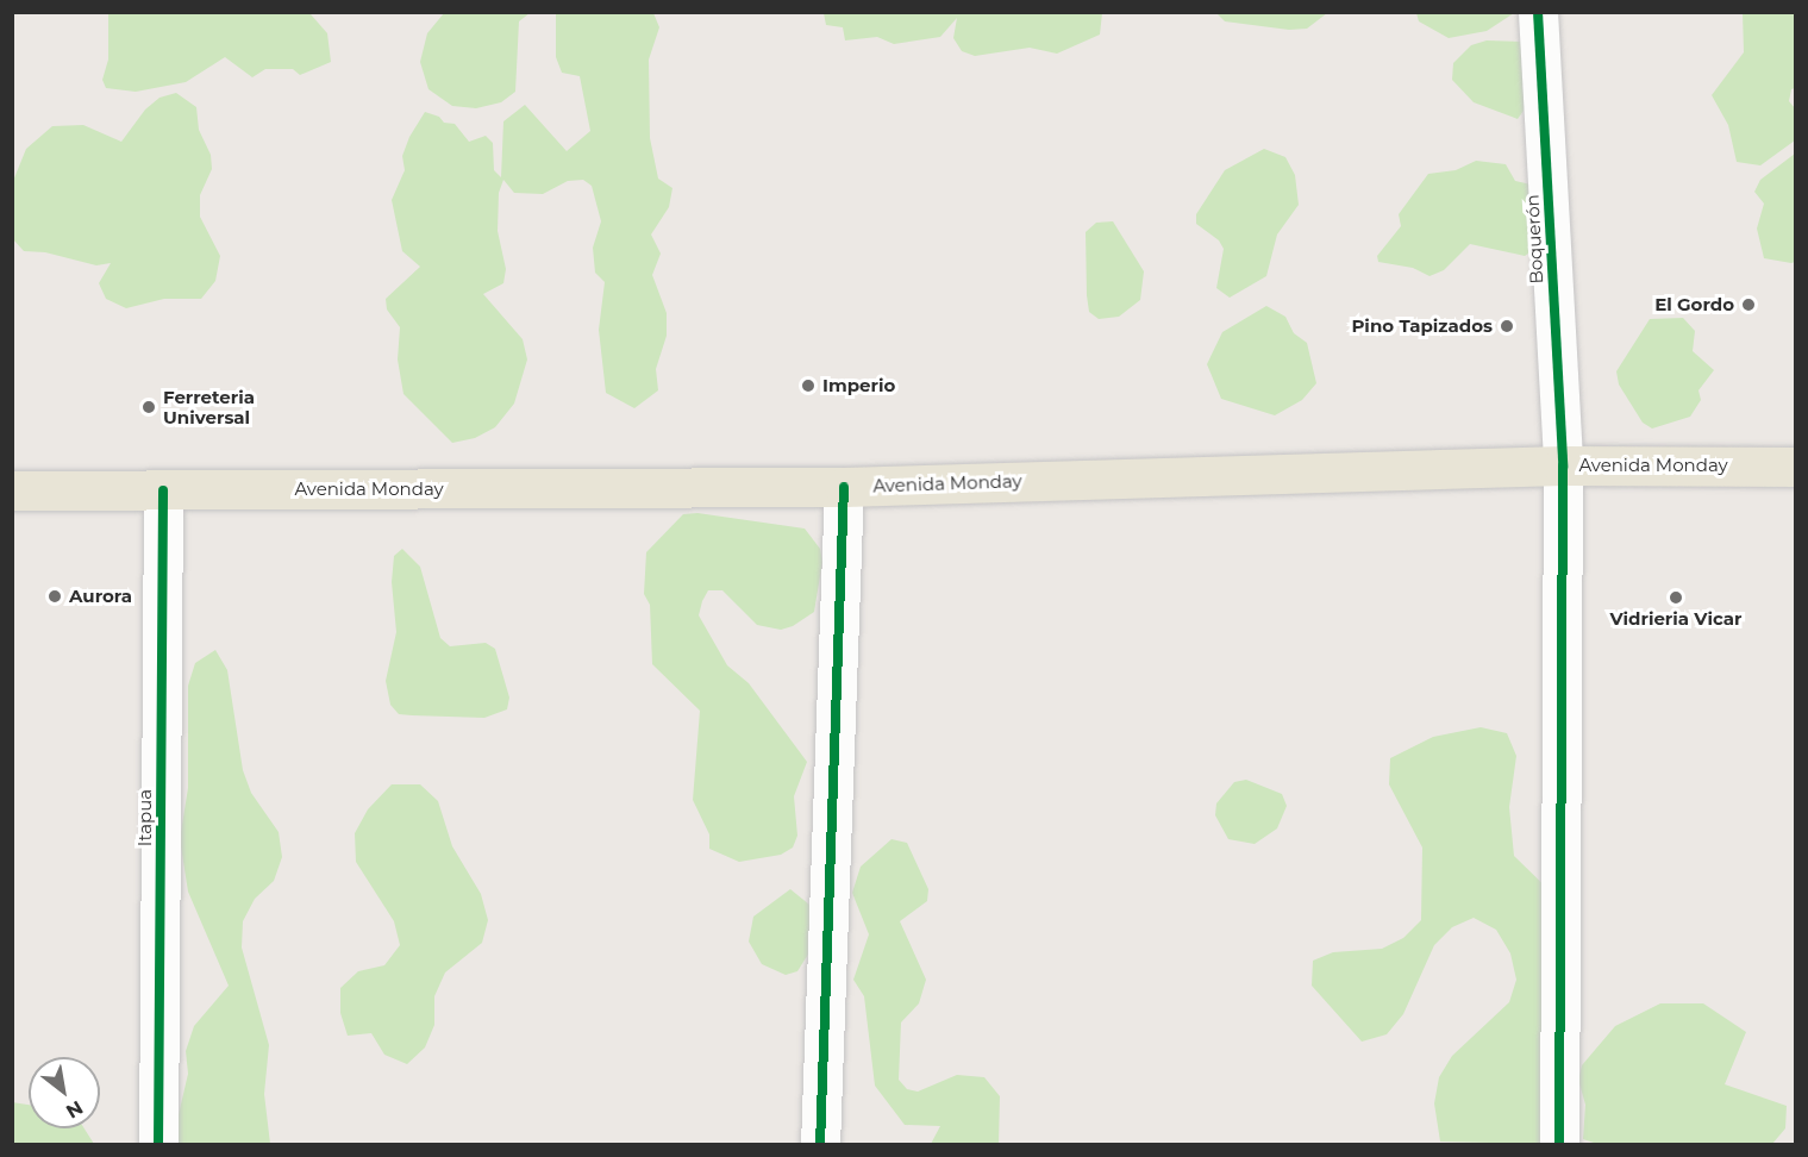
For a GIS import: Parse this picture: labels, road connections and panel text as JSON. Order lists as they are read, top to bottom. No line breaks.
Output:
{"streets":{"main road":["Avenida Monday"],"street":["Boquerón","Itapua"]},"crossings":[["Boquerón","Avenida Monday"],["Avenida Monday","Itapua"]],"places":["El Gordo","Pino Tapizados","Imperio","Ferreteria Universal","Aurora","Vidrieria Vicar"],"north":"bottom right"}
